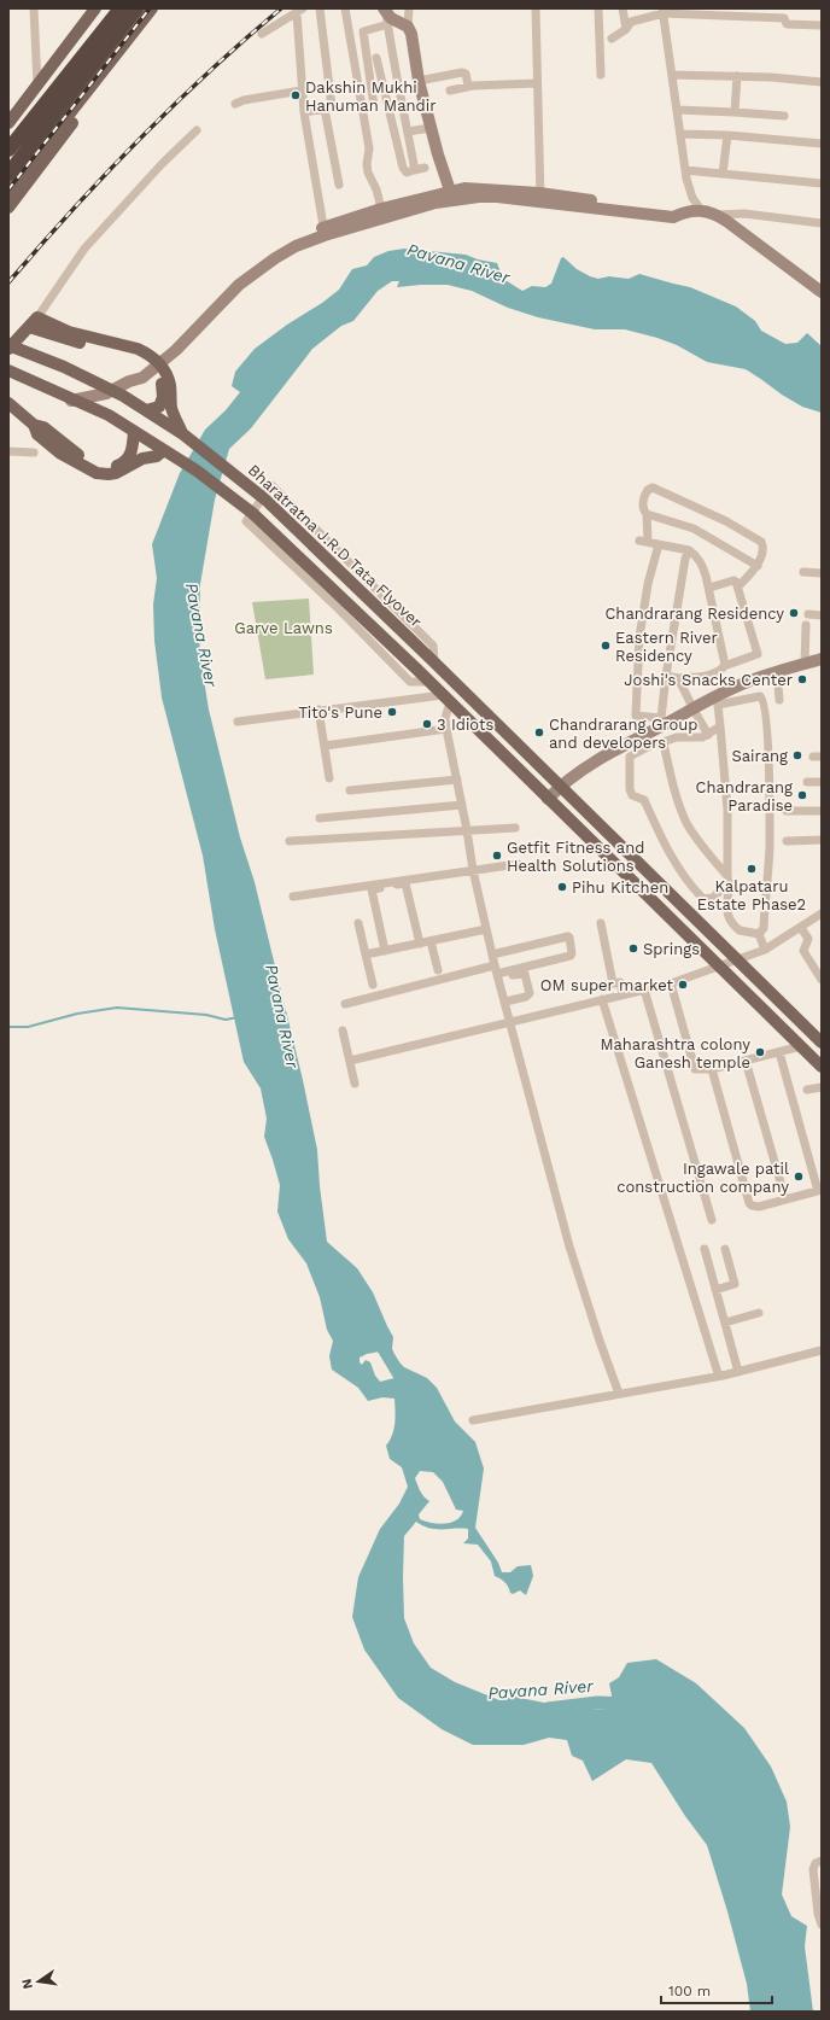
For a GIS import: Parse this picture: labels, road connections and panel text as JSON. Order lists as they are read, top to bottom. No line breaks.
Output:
{"streets":{"main road":["Bharatratna J.R.D Tata Flyover"]},"water":["Pavana River"],"parks":["Garve Lawns"],"places":["Dakshin Mukhi Hanuman Mandir","Chandrarang Residency","Eastern River Residency","Joshi's Snacks Center","Tito's Pune","3 Idiots","Chandrarang Group and developers","Sairang","Chandrarang Paradise","Getfit Fitness and Health Solutions","Kalpataru Estate Phase2","Pihu Kitchen","Springs","OM super market","Maharashtra colony Ganesh temple","Ingawale patil construction company"],"scale_bar":"100 m","north":"left"}
